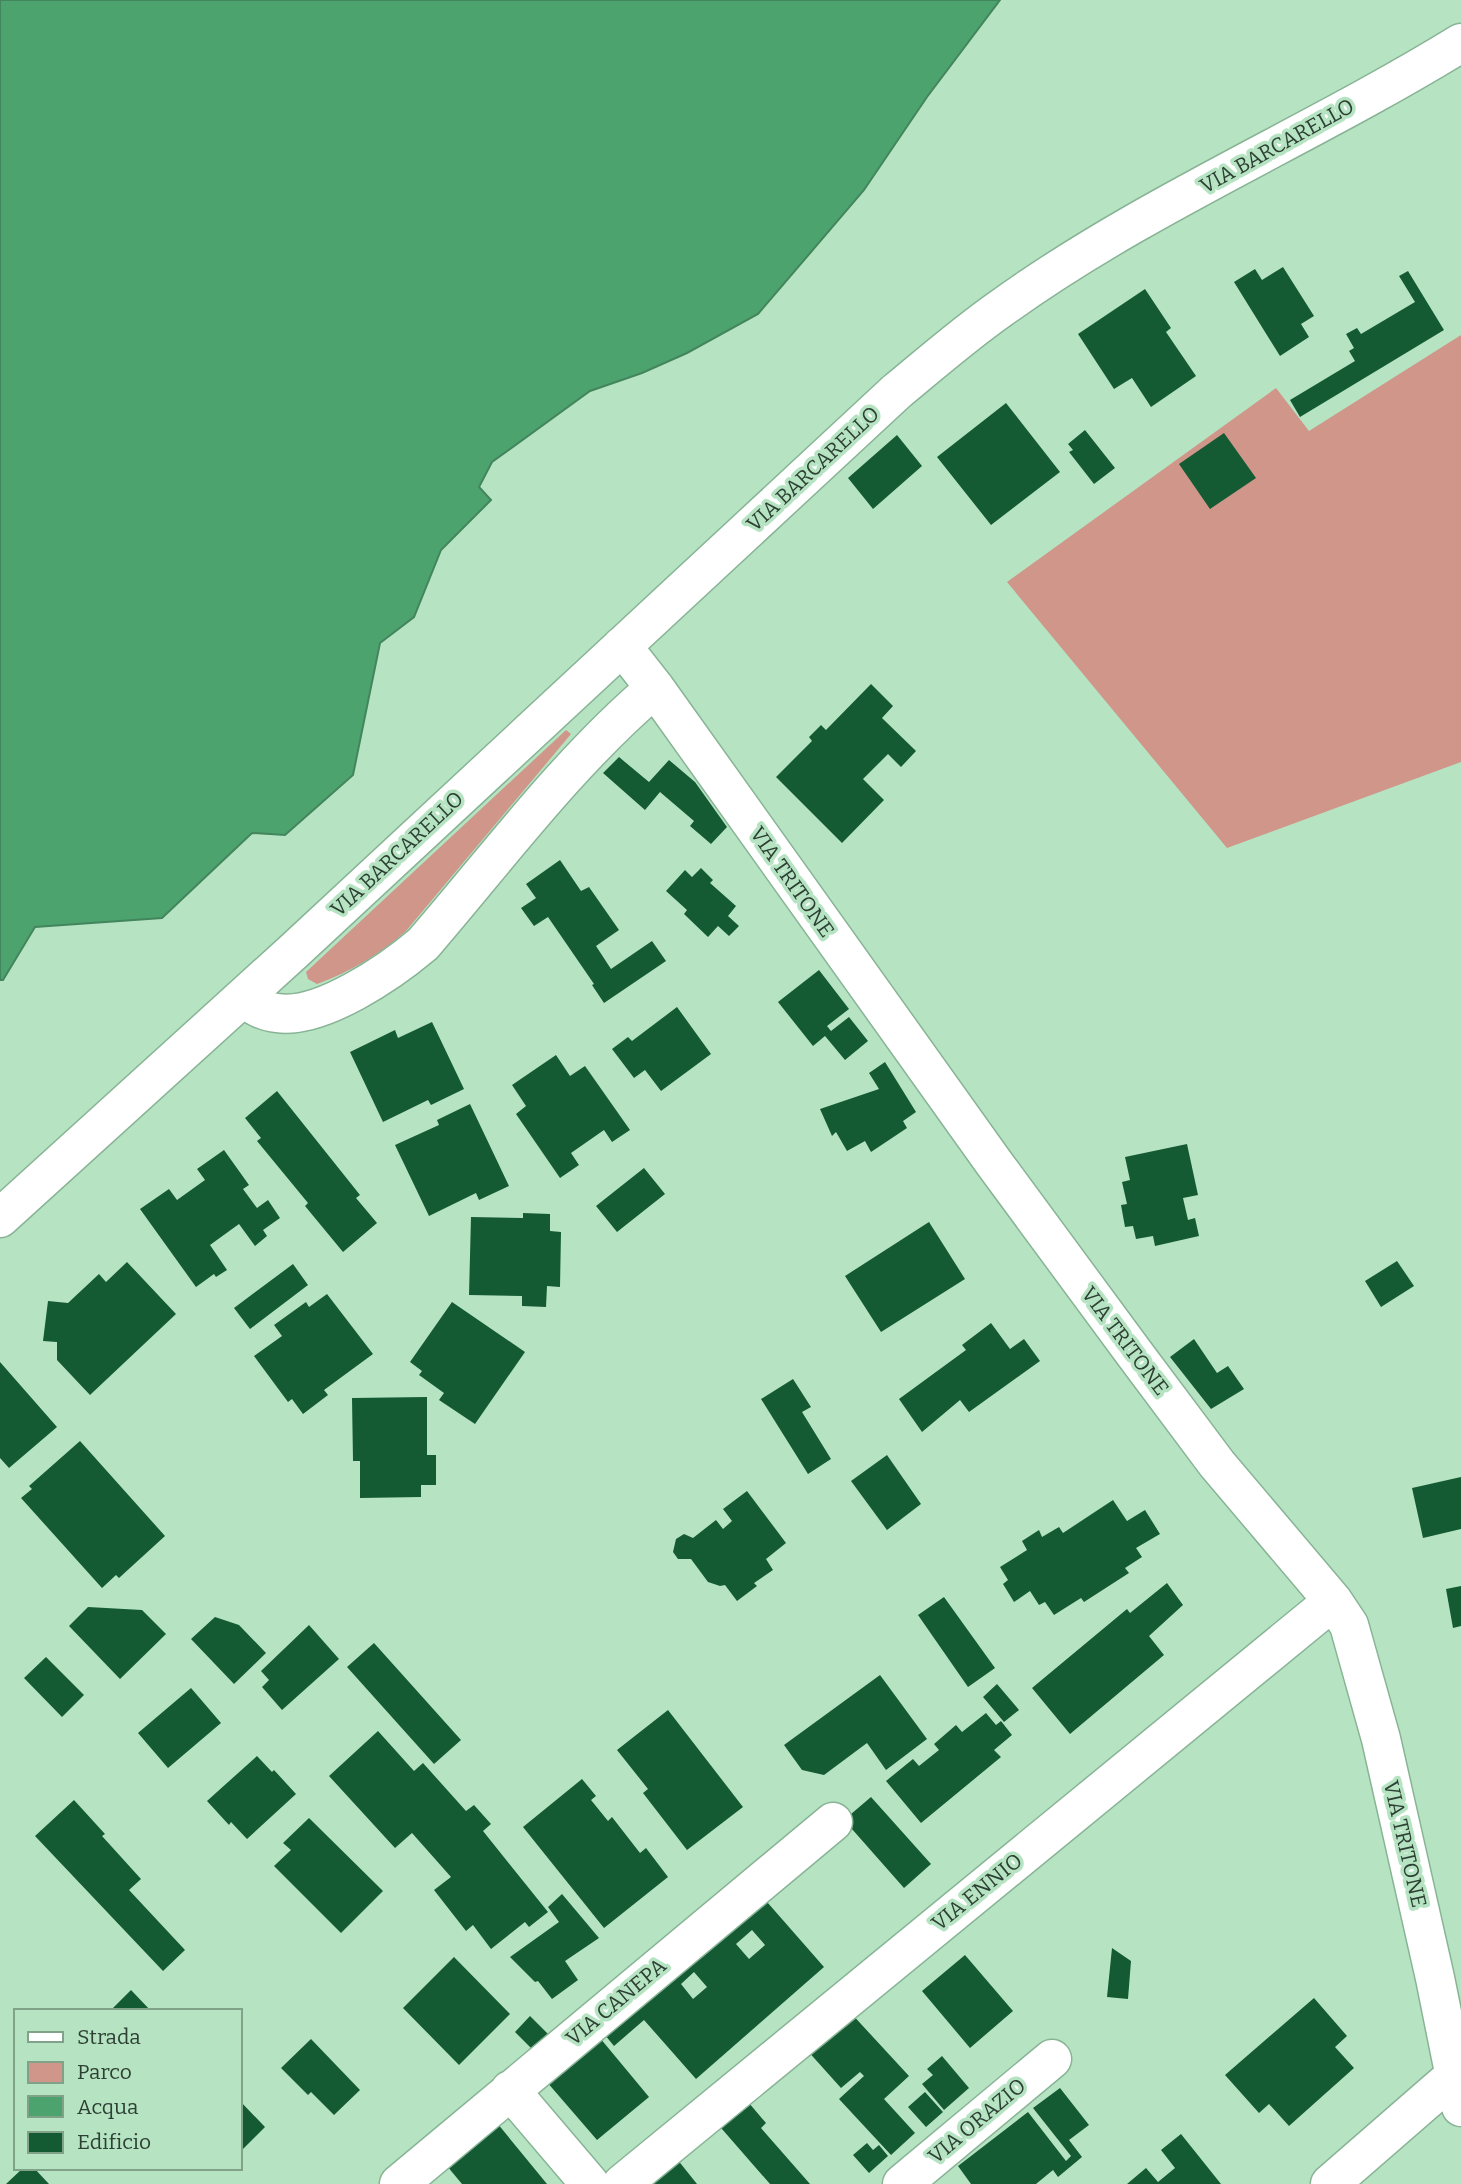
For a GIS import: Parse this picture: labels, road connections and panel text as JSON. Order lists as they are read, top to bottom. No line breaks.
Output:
{"streets":{"street":["VIA BARCARELLO","VIA TRITONE","VIA ENNIO","VIA CANEPA","VIA ORAZIO"]},"crossings":[["VIA BARCARELLO","VIA TRITONE"],["VIA TRITONE","VIA ENNIO"]],"legend":["Strada","Parco","Acqua","Edificio"]}
